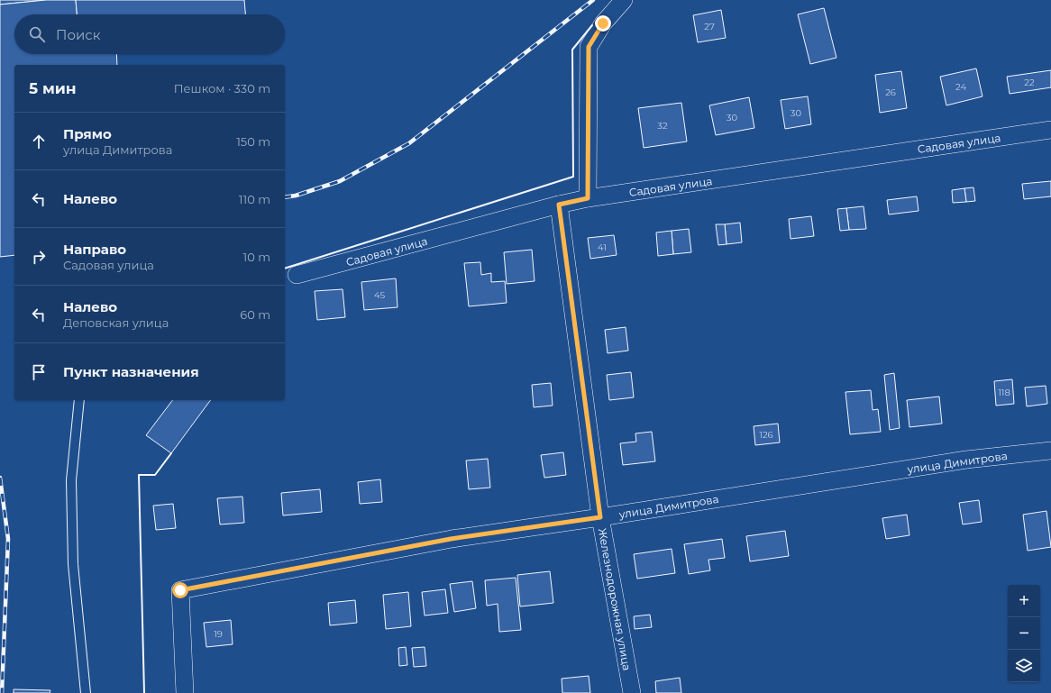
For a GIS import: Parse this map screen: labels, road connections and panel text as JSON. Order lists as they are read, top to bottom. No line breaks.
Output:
{"streets":{"street":["Садовая улица","улица Димитрова","Железнодорожная улица"]},"crossings":[["Садовая улица","Железнодорожная улица"],["улица Димитрова","Железнодорожная улица"]],"house_numbers":["27","22","24","26","30","30","32","41","45","118","126","19"],"page":{"search":"Поиск","heading":["5 мин","Пешком · 330 m"],"list":[["Прямо","улица Димитрова","150 m"],["Налево","110 m"],["Направо","Садовая улица","10 m"],["Налево","Деповская улица","60 m"],"Пункт назначения"],"map_buttons":["+","−"]}}
